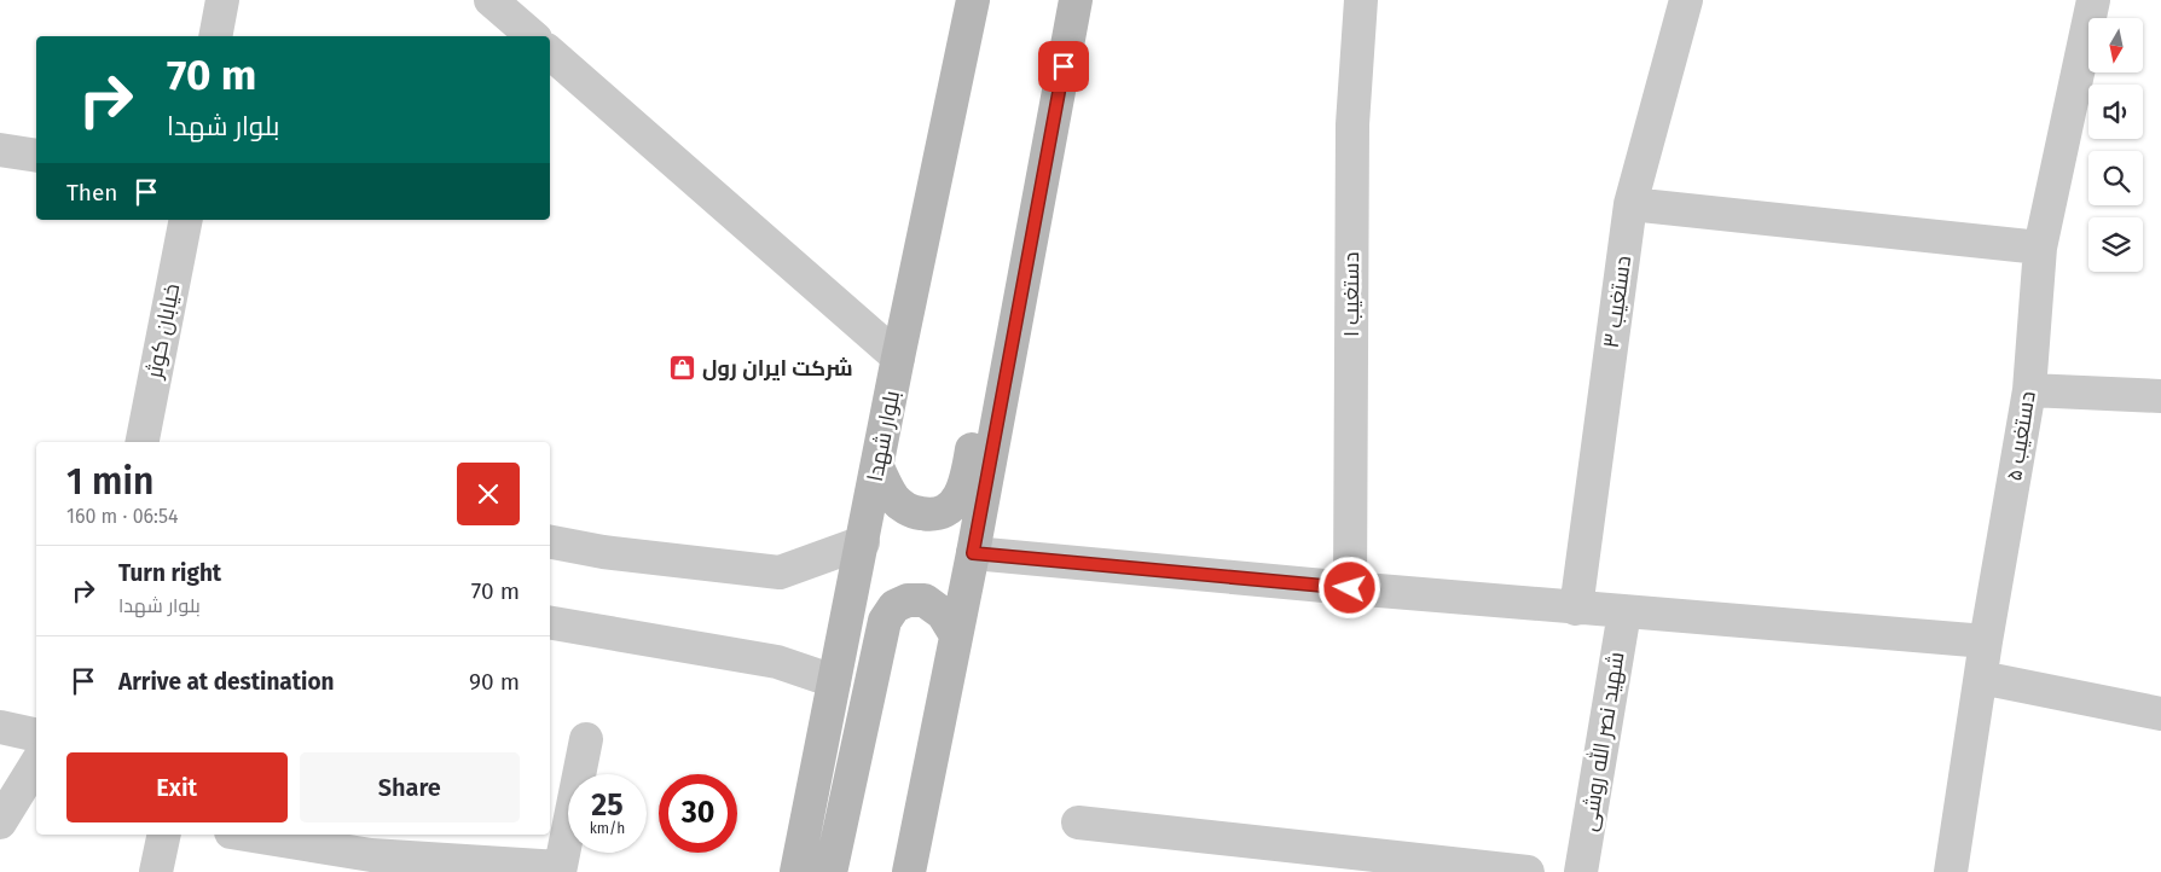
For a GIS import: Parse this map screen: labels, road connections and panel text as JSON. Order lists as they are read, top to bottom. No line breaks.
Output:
{"streets":{"main road":["بلوار شهدا"],"street":["دستغیب ۱","دستغیب ۳","خیابان کوثر","دستغیب ۵","شهید نصر الله روشی"]},"places":{"shop":["شرکت ایران رول"]},"north":"bottom","page":{"turn":["70 m","بلوار شهدا"],"then":"Then","heading":["1 min","160 m · 06:54"],"list":[{"name":"Turn right","note":"بلوار شهدا","value":"70 m"},{"name":"Arrive at destination","value":"90 m"}],"buttons":["Exit","Share"],"speed":"25 km/h","limit":"30"}}
